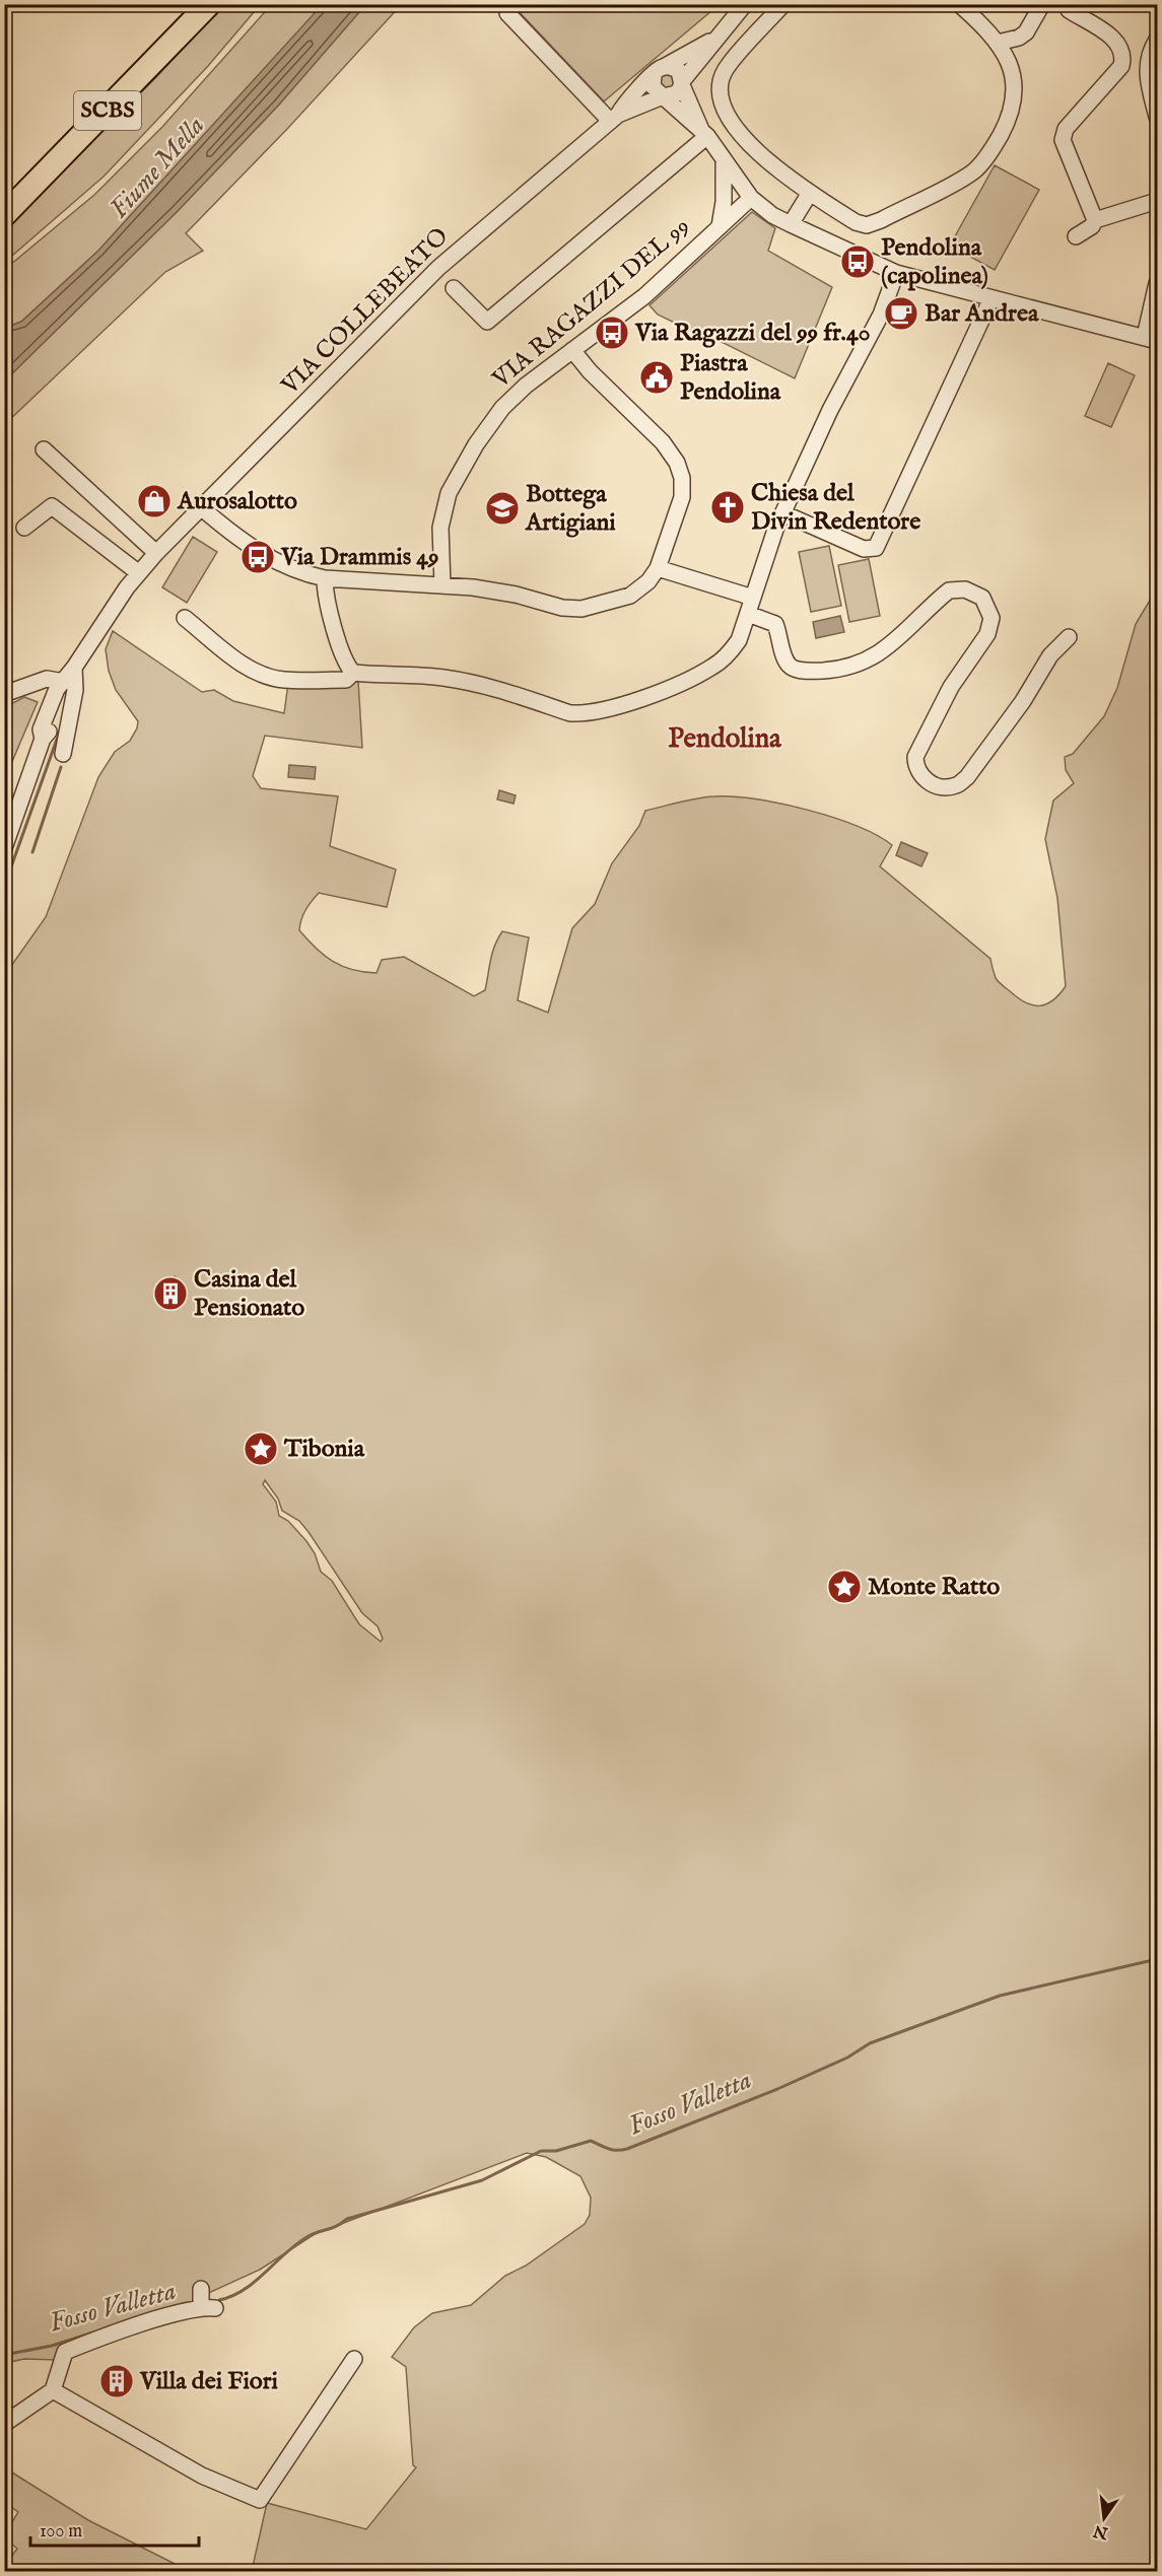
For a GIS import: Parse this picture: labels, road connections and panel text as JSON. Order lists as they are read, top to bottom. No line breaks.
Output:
{"streets":{"highway":["SCBS"],"street":["VIA RAGAZZI DEL 99","VIA COLLEBEATO"]},"districts":["Pendolina"],"water":["Fiume Mella","Fosso Valletta"],"places":{"bus stop":["Pendolina (capolinea)","Via Ragazzi del 99 fr.40","Via Drammis 49"],"cafe":["Bar Andrea"],"public building":["Piastra Pendolina"],"shop":["Aurosalotto"],"church":["Chiesa del Divin Redentore"],"school or university":["Bottega Artigiani"],"building":["Casina del Pensionato","Villa dei Fiori"],"place":["Tibonia","Monte Ratto"]},"scale_bar":"100 m","north":"bottom"}
